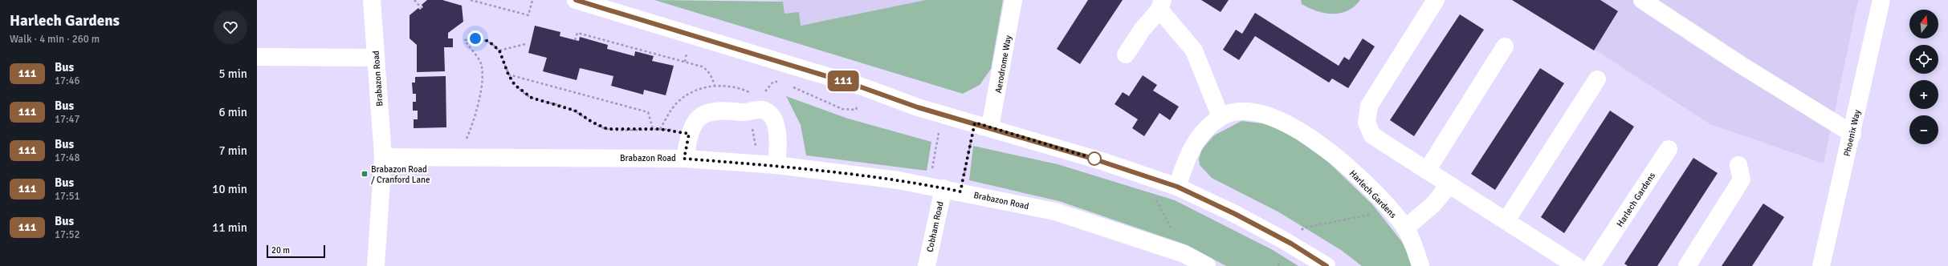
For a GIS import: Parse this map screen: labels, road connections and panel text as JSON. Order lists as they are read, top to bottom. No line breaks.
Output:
{"streets":{"street":["Aerodrome Way","Brabazon Road","Phoenix Way","Harlech Gardens","Cobham Road"]},"crossings":[["Brabazon Road","Cobham Road"]],"places":{"transit":["Brabazon Road / Cranford Lane"]},"lines":["bus line 111"],"scale_bar":"20 m","north":"top","page":{"heading":["Harlech Gardens","Walk · 4 min · 260 m"],"on_map":"111","map_buttons":["+","−"],"list":[{"mark":"111","name":"Bus","note":"17:46","value":"5 min"},{"mark":"111","name":"Bus","note":"17:47","value":"6 min"},{"mark":"111","name":"Bus","note":"17:48","value":"7 min"},{"mark":"111","name":"Bus","note":"17:51","value":"10 min"},{"mark":"111","name":"Bus","note":"17:52","value":"11 min"}],"scale":"20 m"}}
